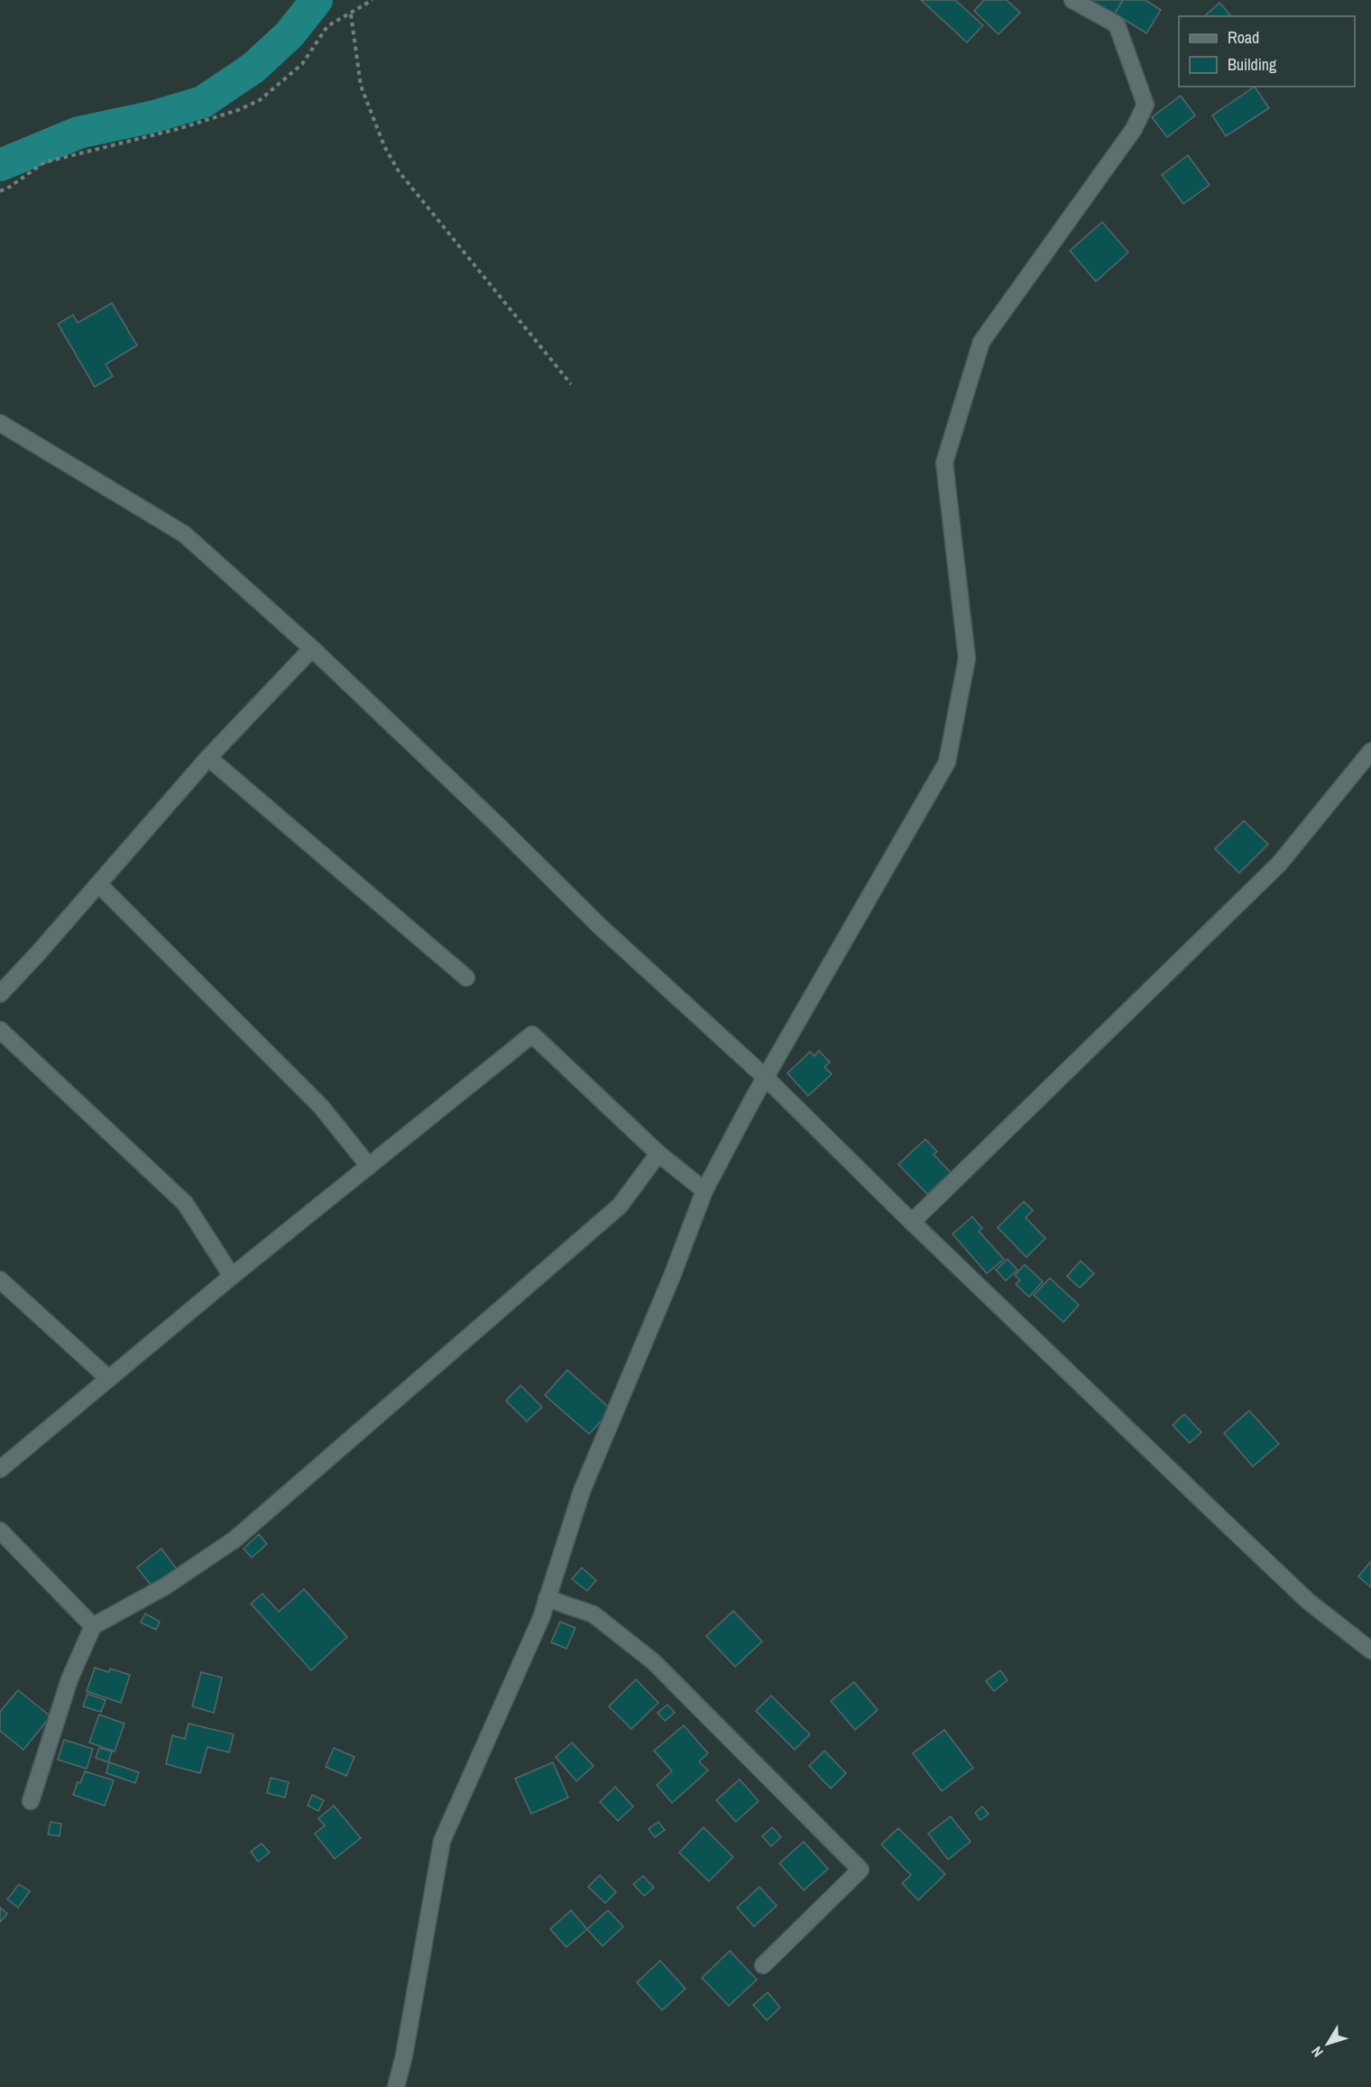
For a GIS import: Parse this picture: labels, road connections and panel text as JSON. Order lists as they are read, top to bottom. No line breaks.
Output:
{"legend":["Road","Building"],"north":"bottom left"}
